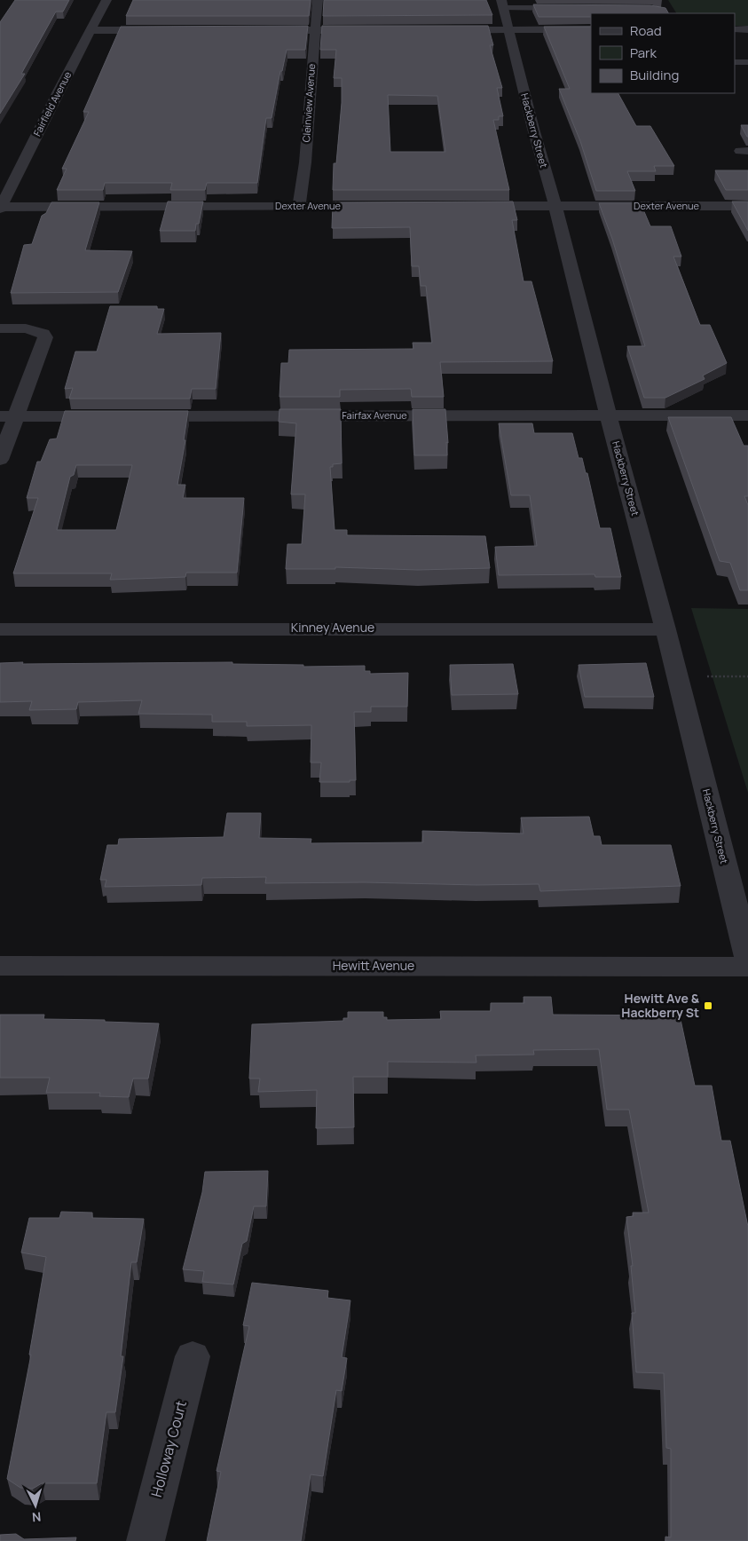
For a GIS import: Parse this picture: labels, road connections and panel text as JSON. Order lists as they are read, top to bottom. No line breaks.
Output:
{"streets":{"street":["Cleinview Avenue","Fairfield Avenue","Hackberry Street","Dexter Avenue","Fairfax Avenue","Kinney Avenue","Hewitt Avenue","Holloway Court"]},"crossings":[["Cleinview Avenue","Dexter Avenue"],["Fairfield Avenue","Dexter Avenue"],["Hackberry Street","Dexter Avenue"],["Hackberry Street","Fairfax Avenue"],["Hackberry Street","Kinney Avenue"]],"places":{"transit":["Hewitt Ave & Hackberry St"]},"legend":["Road","Park","Building"],"north":"bottom"}
